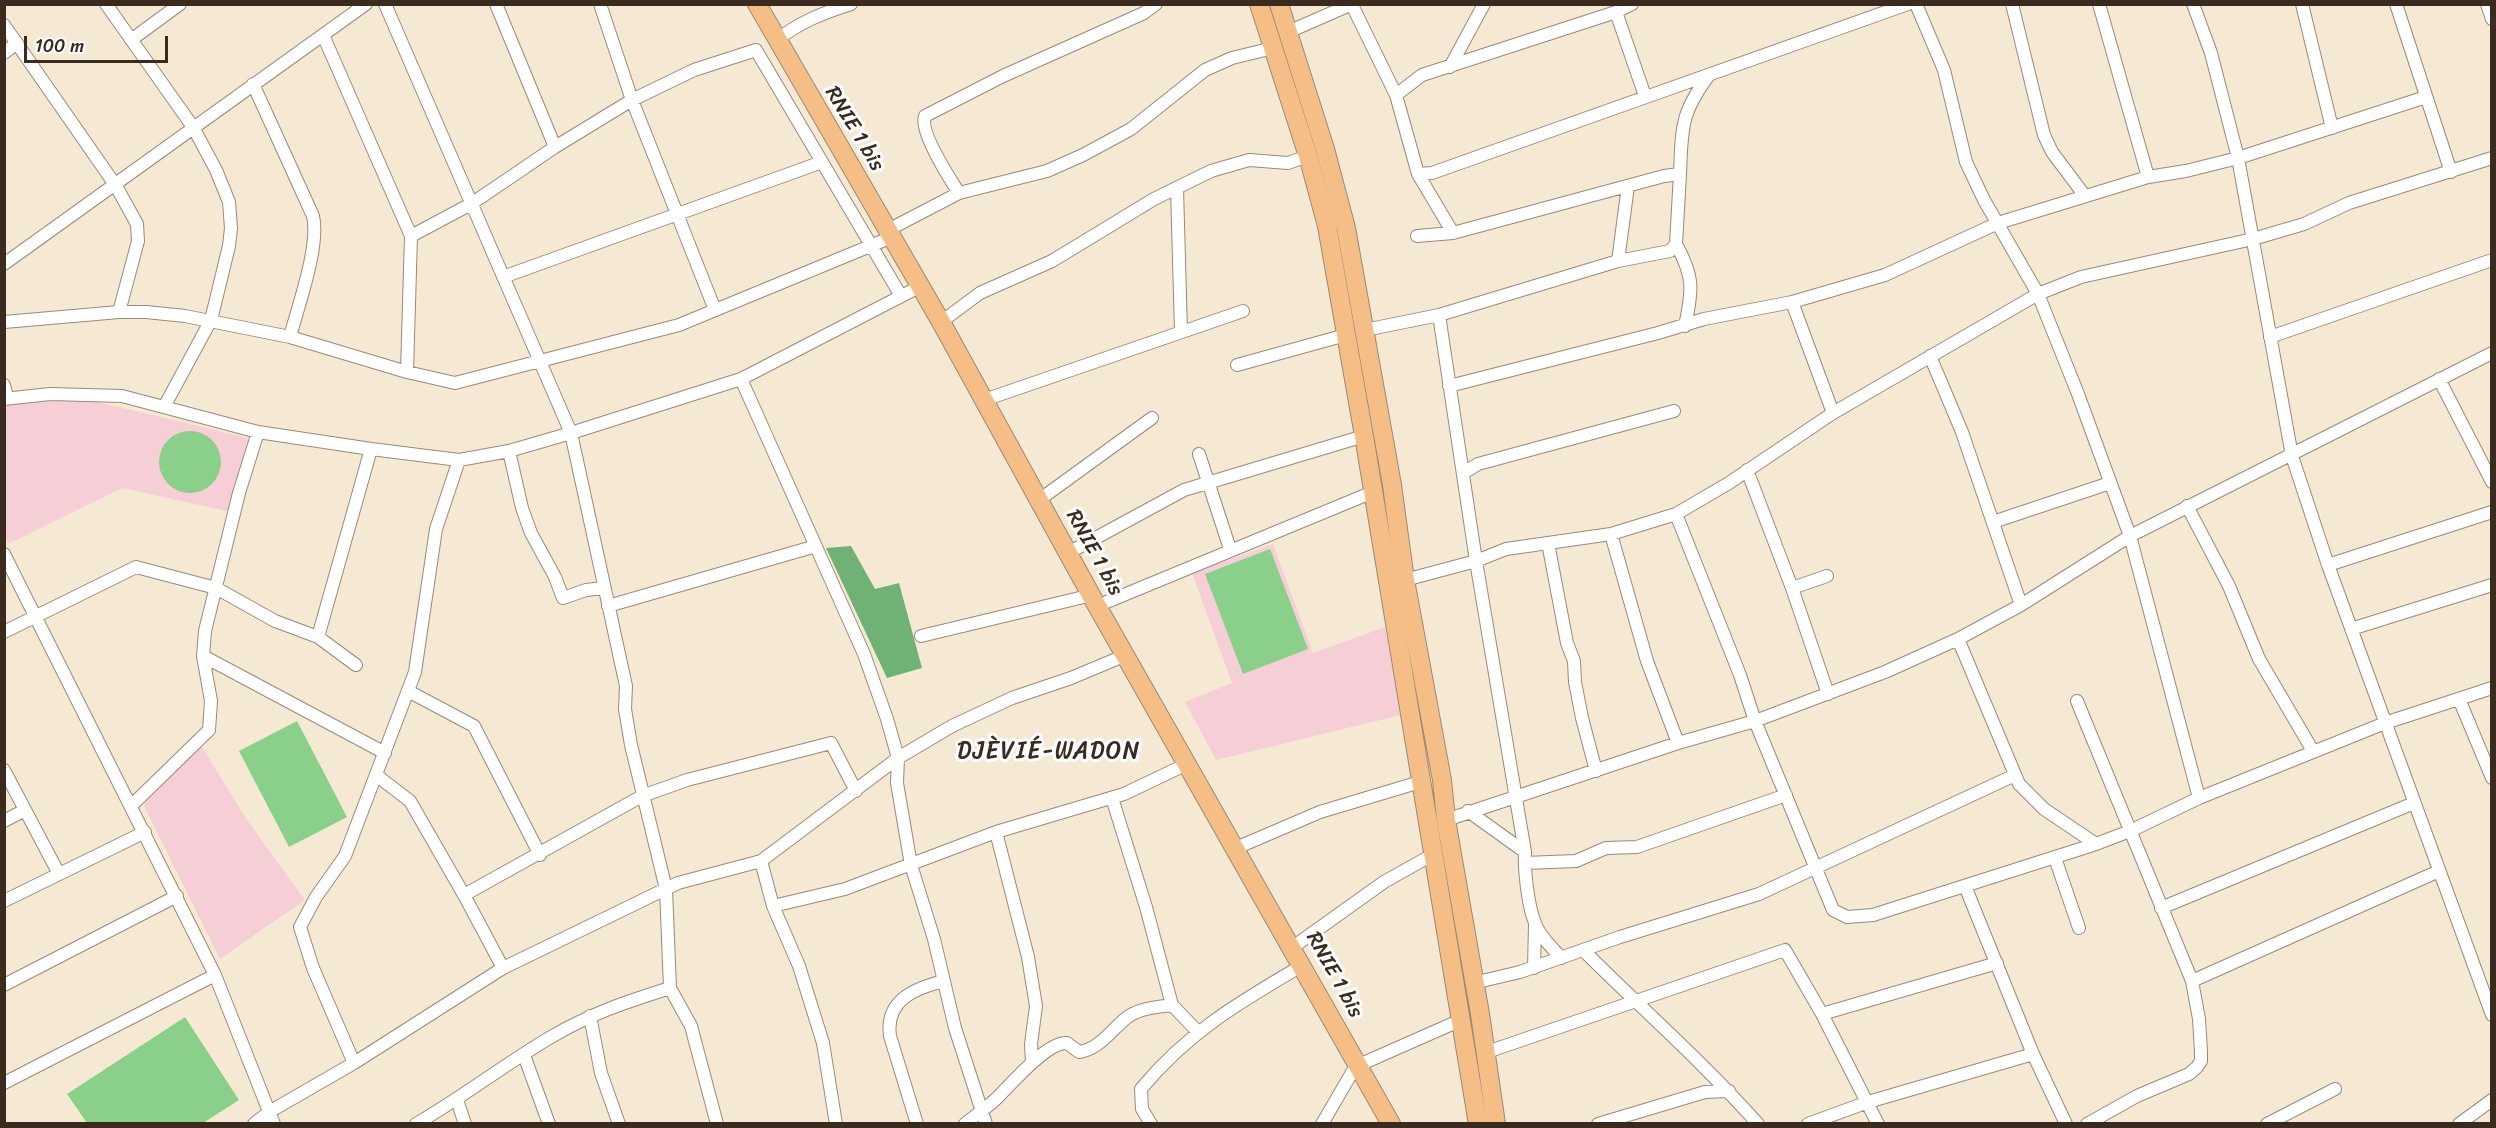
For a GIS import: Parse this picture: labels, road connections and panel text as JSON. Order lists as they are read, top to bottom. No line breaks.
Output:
{"streets":{"main road":["RNIE 1 bis"]},"districts":["DJÈVIÉ-WADON"],"scale_bar":"100 m"}
